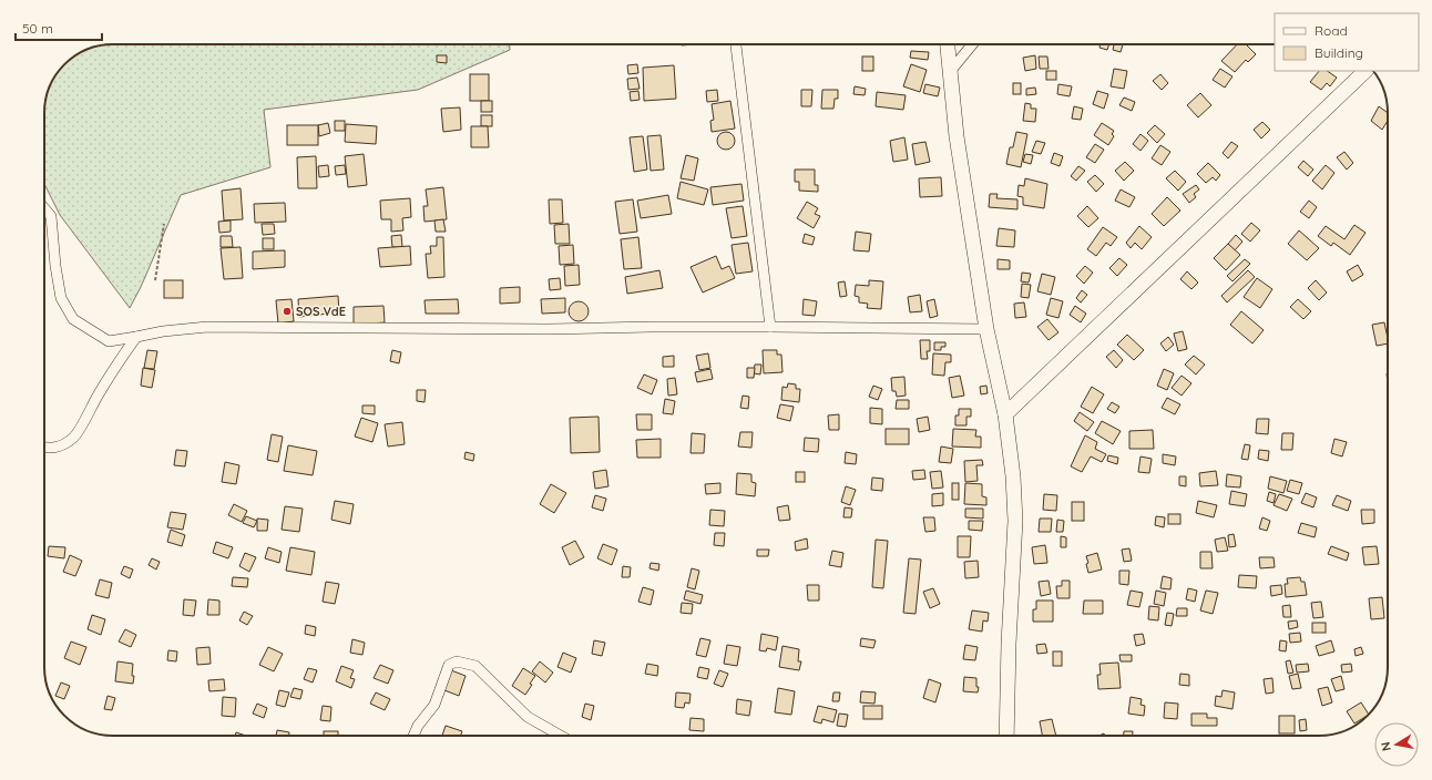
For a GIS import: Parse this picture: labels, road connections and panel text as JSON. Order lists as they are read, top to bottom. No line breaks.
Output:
{"places":["SOS VdE"],"legend":["Road","Building"],"scale_bar":"50 m","north":"left"}
